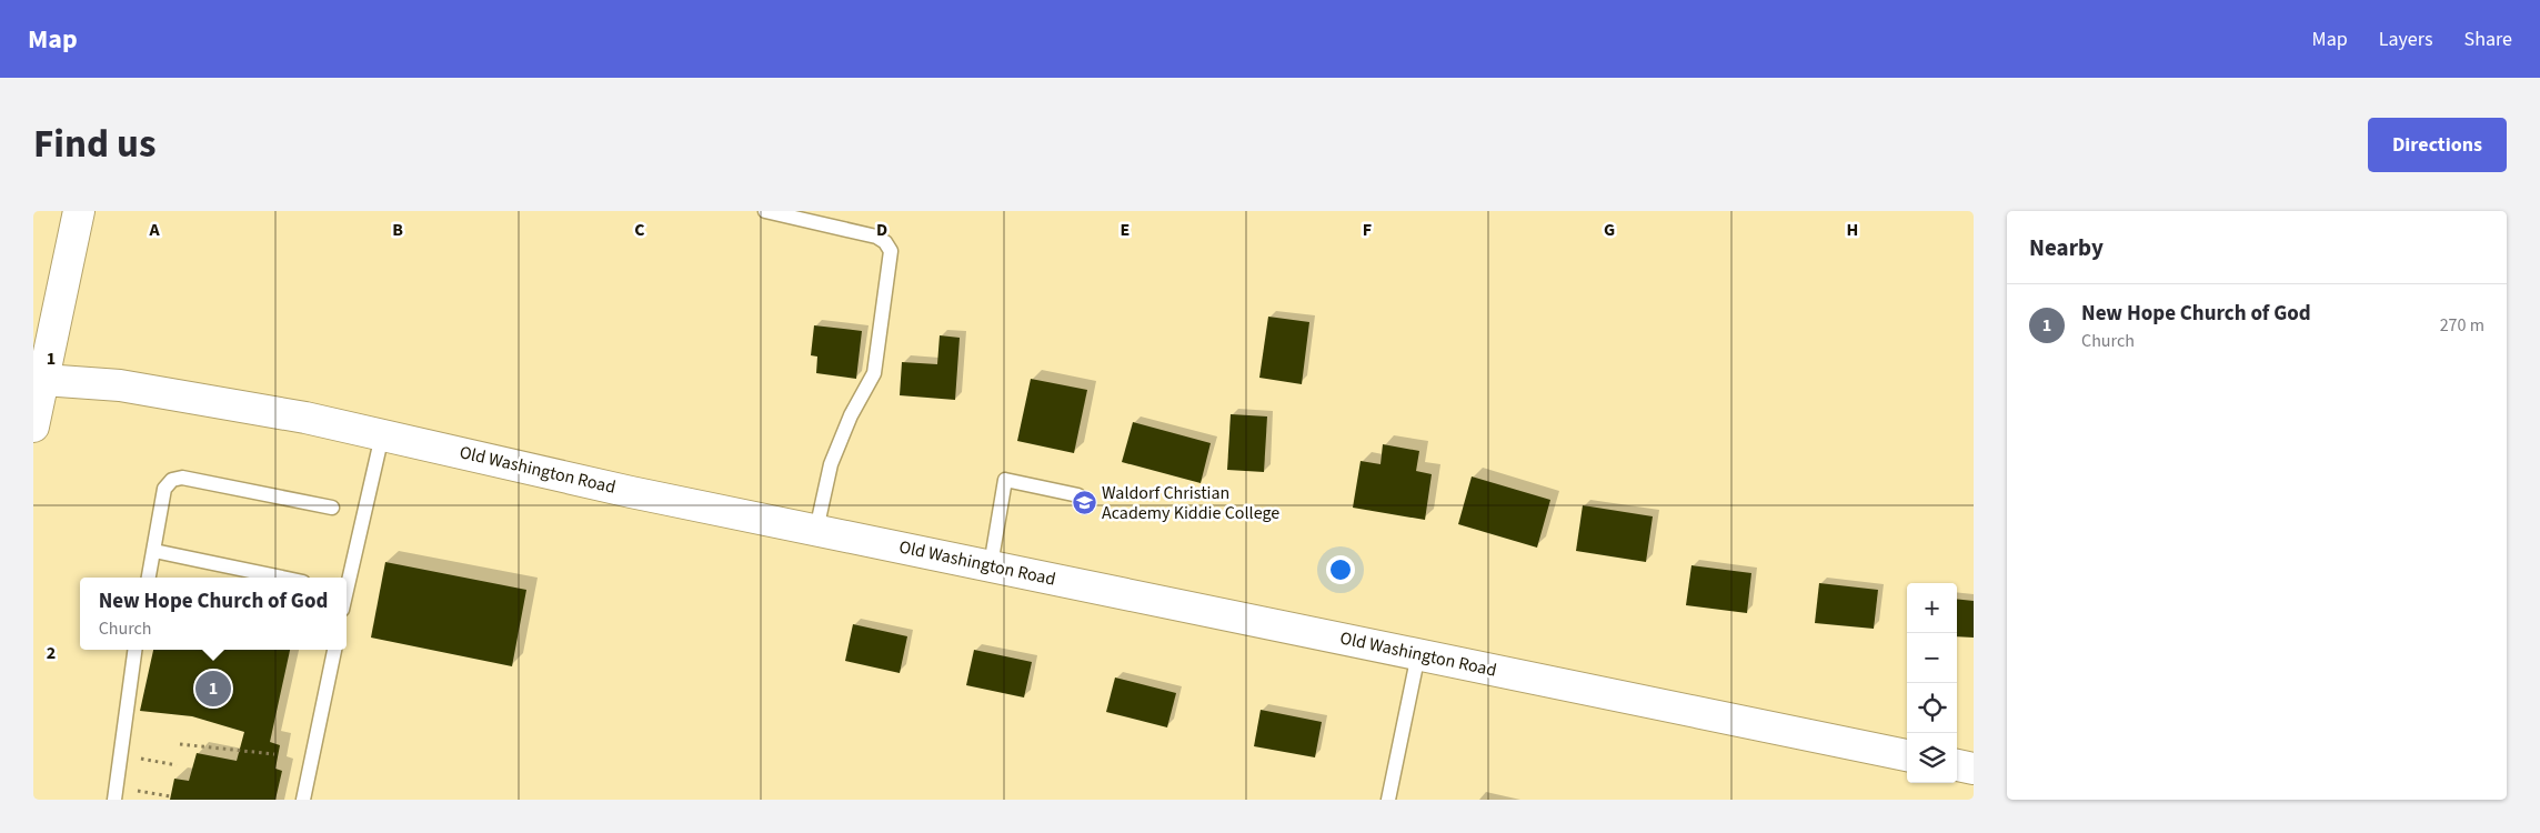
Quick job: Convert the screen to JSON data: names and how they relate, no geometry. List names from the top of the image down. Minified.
{"streets":{"main road":["Old Washington Road"]},"places":{"school or university":["Waldorf Christian Academy Kiddie College"]},"page":{"header":"Map","nav":["Map","Layers","Share"],"title":"Find us","buttons":"Directions","heading":"Nearby","list":[{"mark":"1","name":"New Hope Church of God","note":"Church","value":"270 m"}],"popup":["New Hope Church of God","Church"],"map_buttons":["+","−"],"pins":"1"},"grid":{"columns":["A","B","C","D","E","F","G","H"],"rows":["1","2"]}}
